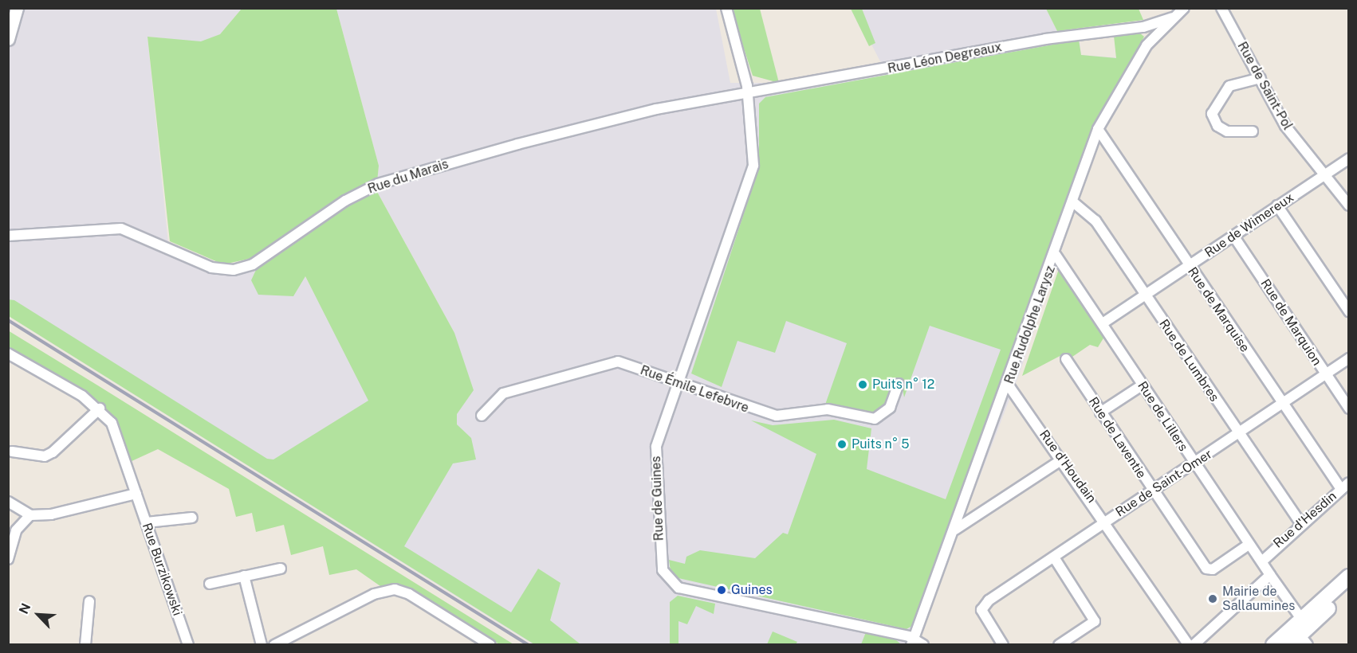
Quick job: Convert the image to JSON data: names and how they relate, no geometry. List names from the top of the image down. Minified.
{"streets":{"street":["Rue Léon Degreaux","Rue de Saint-Pol","Rue du Marais","Rue de Wimereux","Rue de Marquise","Rue de Marquion","Rue Rudolphe Larysz","Rue de Lumbres","Rue Émile Lefebvre","Rue de Lillers","Rue de Laventie","Rue d'Houdain","Rue de Saint-Omer","Rue de Guines","Rue d'Hesdin","Rue Burzikowski"]},"crossings":[["Rue Léon Degreaux","Rue du Marais"],["Rue Léon Degreaux","Rue Rudolphe Larysz"],["Rue Léon Degreaux","Rue de Guines"],["Rue de Saint-Pol","Rue de Wimereux"],["Rue du Marais","Rue de Guines"],["Rue de Wimereux","Rue de Marquise"],["Rue de Wimereux","Rue de Marquion"],["Rue de Wimereux","Rue de Lumbres"],["Rue de Wimereux","Rue de Lillers"],["Rue de Marquise","Rue Rudolphe Larysz"],["Rue de Marquise","Rue de Saint-Omer"],["Rue de Marquise","Rue d'Hesdin"],["Rue de Marquion","Rue de Saint-Omer"],["Rue Rudolphe Larysz","Rue de Lumbres"],["Rue Rudolphe Larysz","Rue de Lillers"],["Rue Rudolphe Larysz","Rue d'Houdain"],["Rue Rudolphe Larysz","Rue de Guines"],["Rue de Lumbres","Rue de Saint-Omer"],["Rue de Lumbres","Rue d'Hesdin"],["Rue Émile Lefebvre","Rue de Guines"],["Rue de Lillers","Rue de Laventie"],["Rue de Lillers","Rue de Saint-Omer"],["Rue de Lillers","Rue d'Hesdin"],["Rue de Laventie","Rue de Saint-Omer"],["Rue d'Houdain","Rue de Saint-Omer"]],"places":["Puits n° 12","Puits n° 5","Guines","Mairie de Sallaumines"],"north":"top left"}
